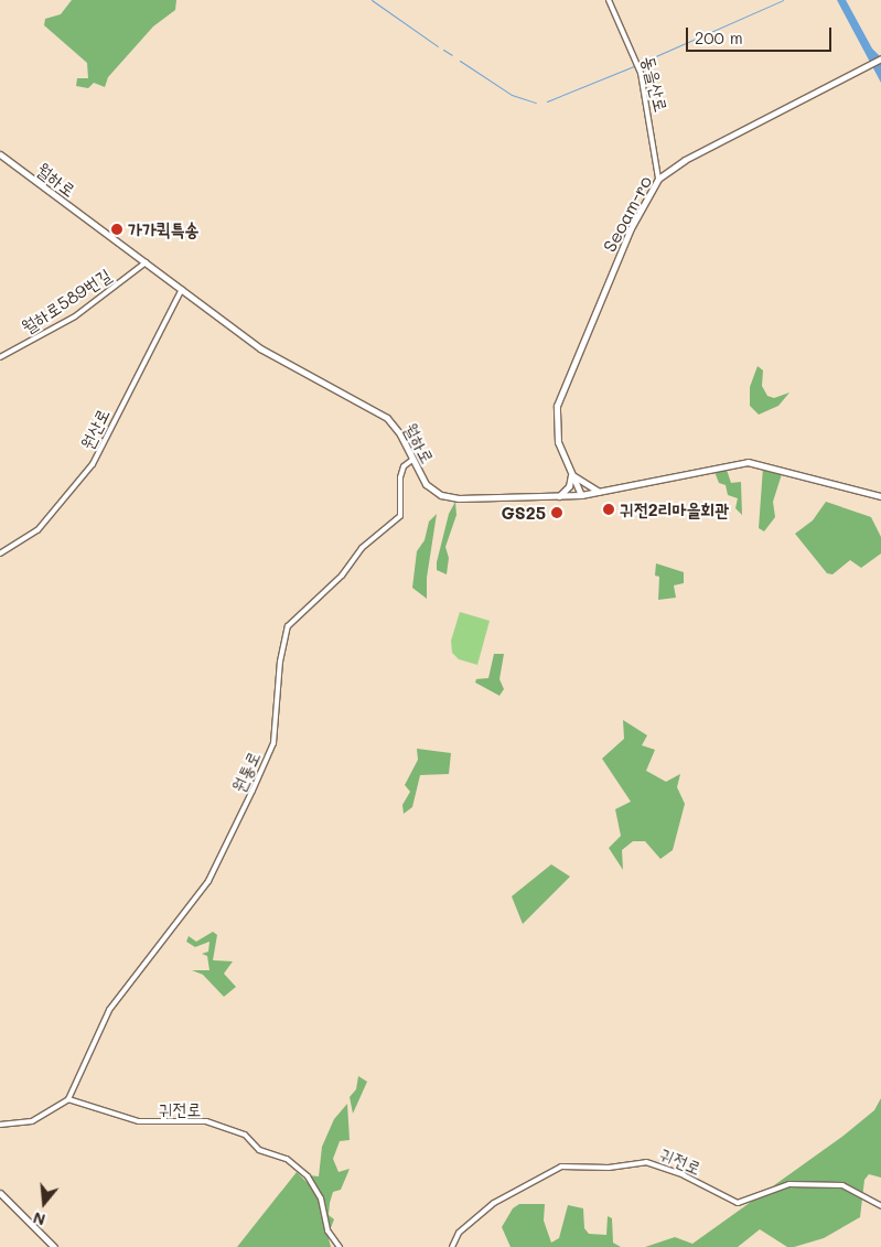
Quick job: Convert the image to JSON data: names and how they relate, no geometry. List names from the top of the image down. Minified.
{"streets":{"street":["동을산로","월하로","Seoam-ro","월하로589번길","원산로","원통로","귀전로"]},"crossings":[["동을산로","Seoam-ro"],["월하로","Seoam-ro"],["월하로","월하로589번길"],["월하로","원산로"],["월하로","원통로"],["원통로","귀전로"]],"places":["가가퀵특송","귀전2리마을회관","GS25"],"scale_bar":"200 m","north":"bottom"}
